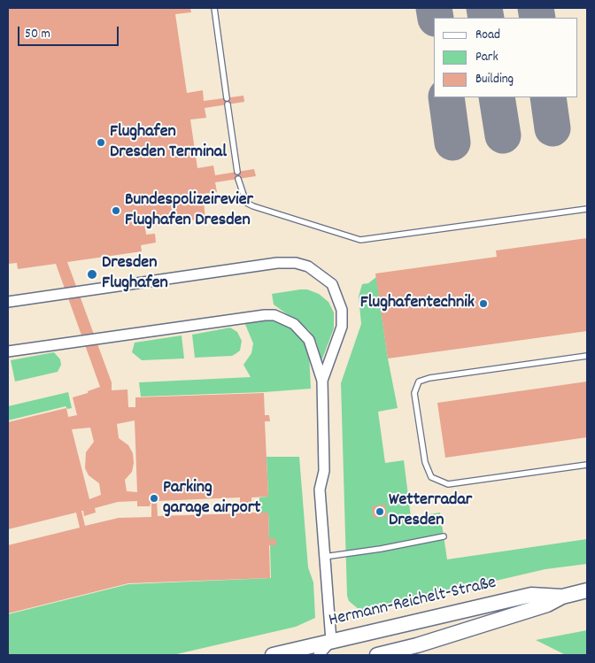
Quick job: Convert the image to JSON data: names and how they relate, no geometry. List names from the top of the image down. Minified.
{"streets":{"main road":["Hermann-Reichelt-Straße"]},"places":["Flughafen Dresden Terminal","Bundespolizeirevier Flughafen Dresden","Dresden Flughafen","Flughafentechnik","Parking garage airport","Wetterradar Dresden"],"legend":["Road","Park","Building"],"scale_bar":"50 m"}
